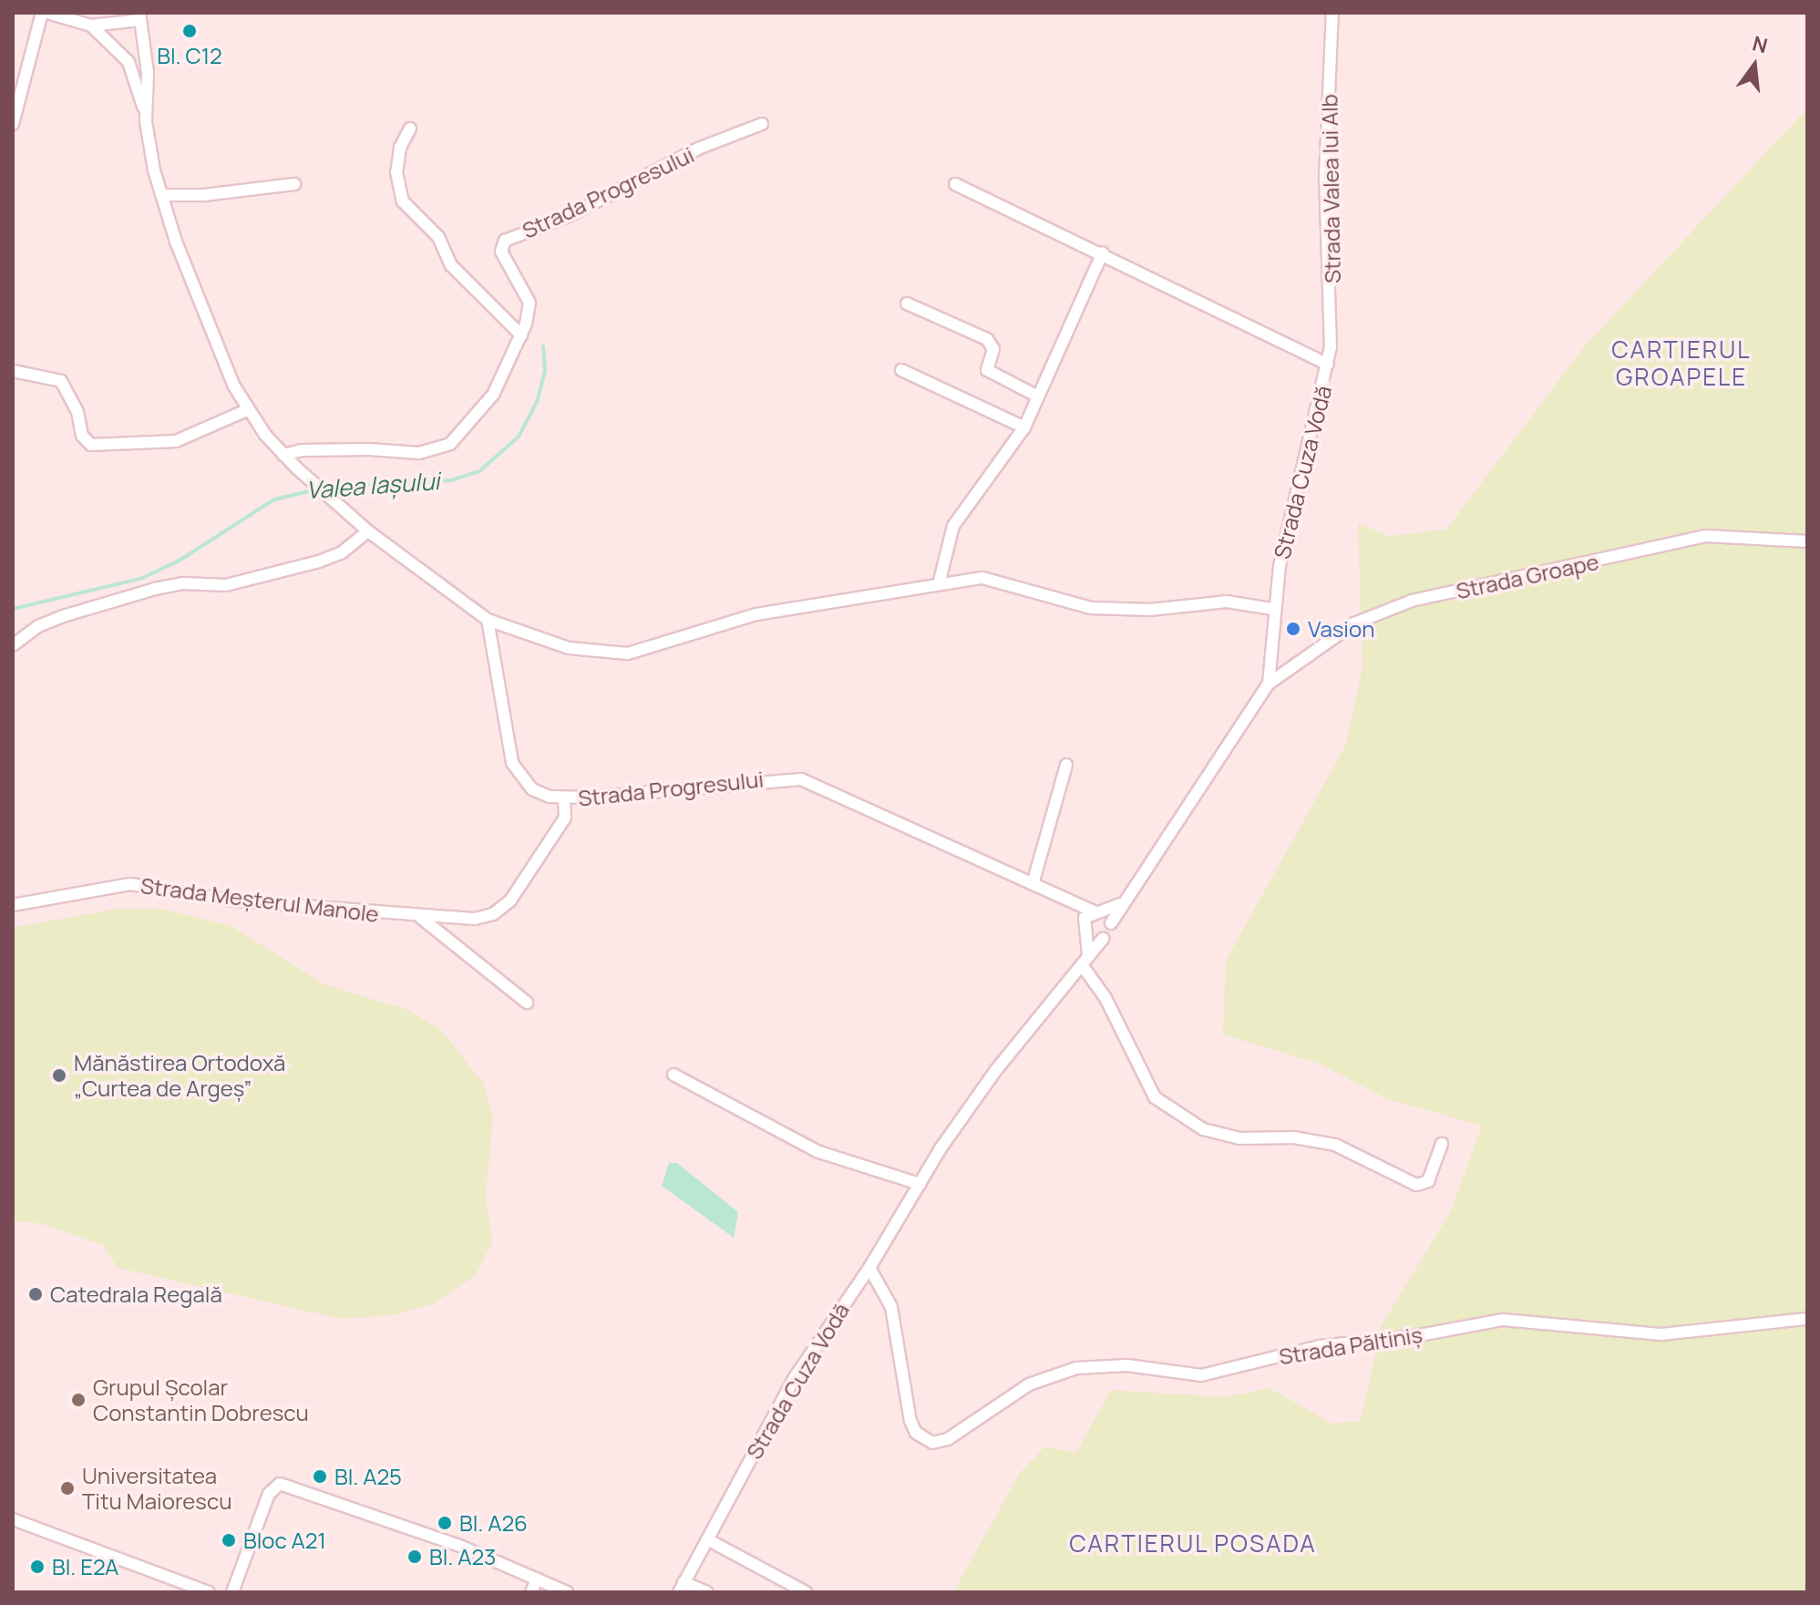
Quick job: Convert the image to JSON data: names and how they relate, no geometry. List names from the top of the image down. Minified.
{"streets":{"street":["Strada Valea lui Alb","Strada Progresului","Strada Cuza Vodă","Strada Groape","Strada Meșterul Manole","Strada Păltiniș"]},"crossings":[["Strada Valea lui Alb","Strada Cuza Vodă"],["Strada Progresului","Strada Meșterul Manole"],["Strada Cuza Vodă","Strada Groape"],["Strada Cuza Vodă","Strada Păltiniș"]],"districts":["CARTIERUL GROAPELE","CARTIERUL POSADA"],"water":["Valea Iașului"],"places":["Bl. C12","Vasion","Mănăstirea Ortodoxă „Curtea de Argeș”","Catedrala Regală","Grupul Școlar Constantin Dobrescu","Bl. A25","Universitatea Titu Maiorescu","Bl. A26","Bloc A21","Bl. A23","Bl. E2A"],"north":"top"}
